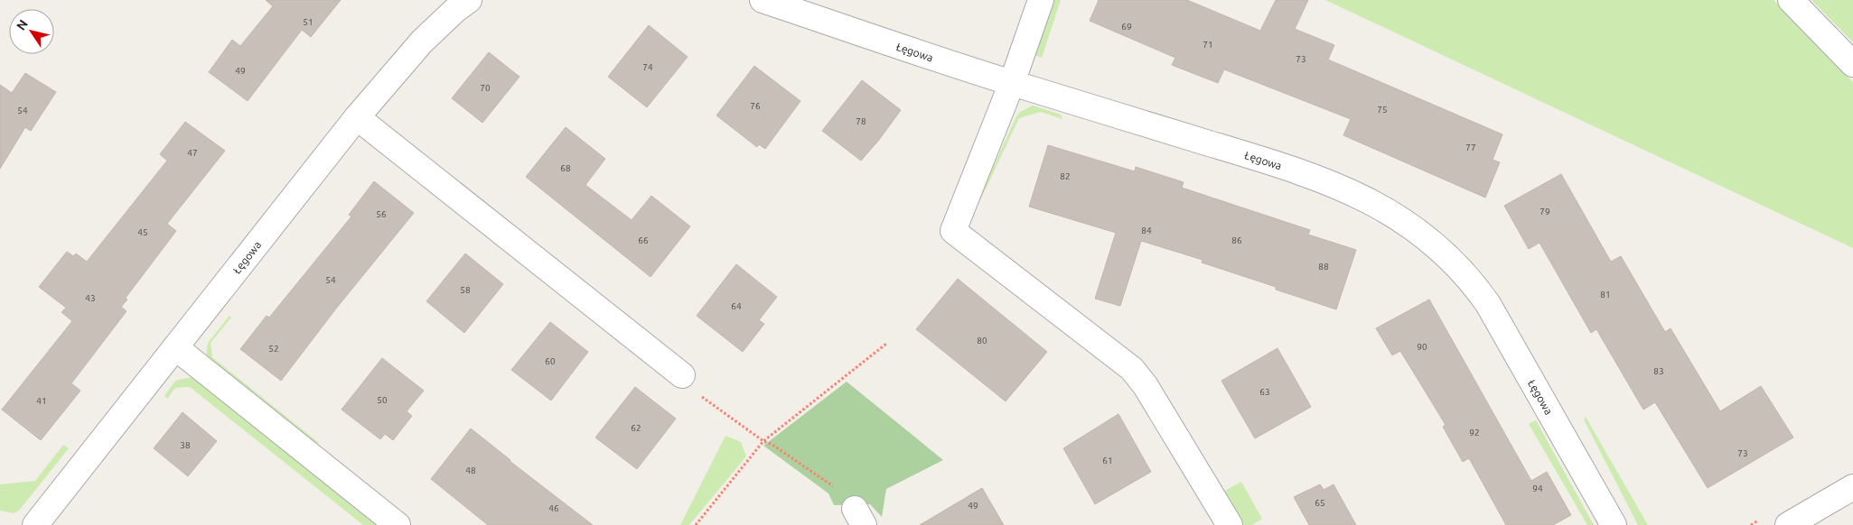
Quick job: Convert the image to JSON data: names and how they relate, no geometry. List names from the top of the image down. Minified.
{"streets":{"street":["Łęgowa"]},"house_numbers":["51","69","71","73","74","49","70","76","75","54","78","77","47","68","82","79","56","84","45","66","86","88","54","58","81","43","64","80","90","52","60","83","63","50","41","62","92","38","73","61","48","94","65","49","46"],"north":"top left"}
